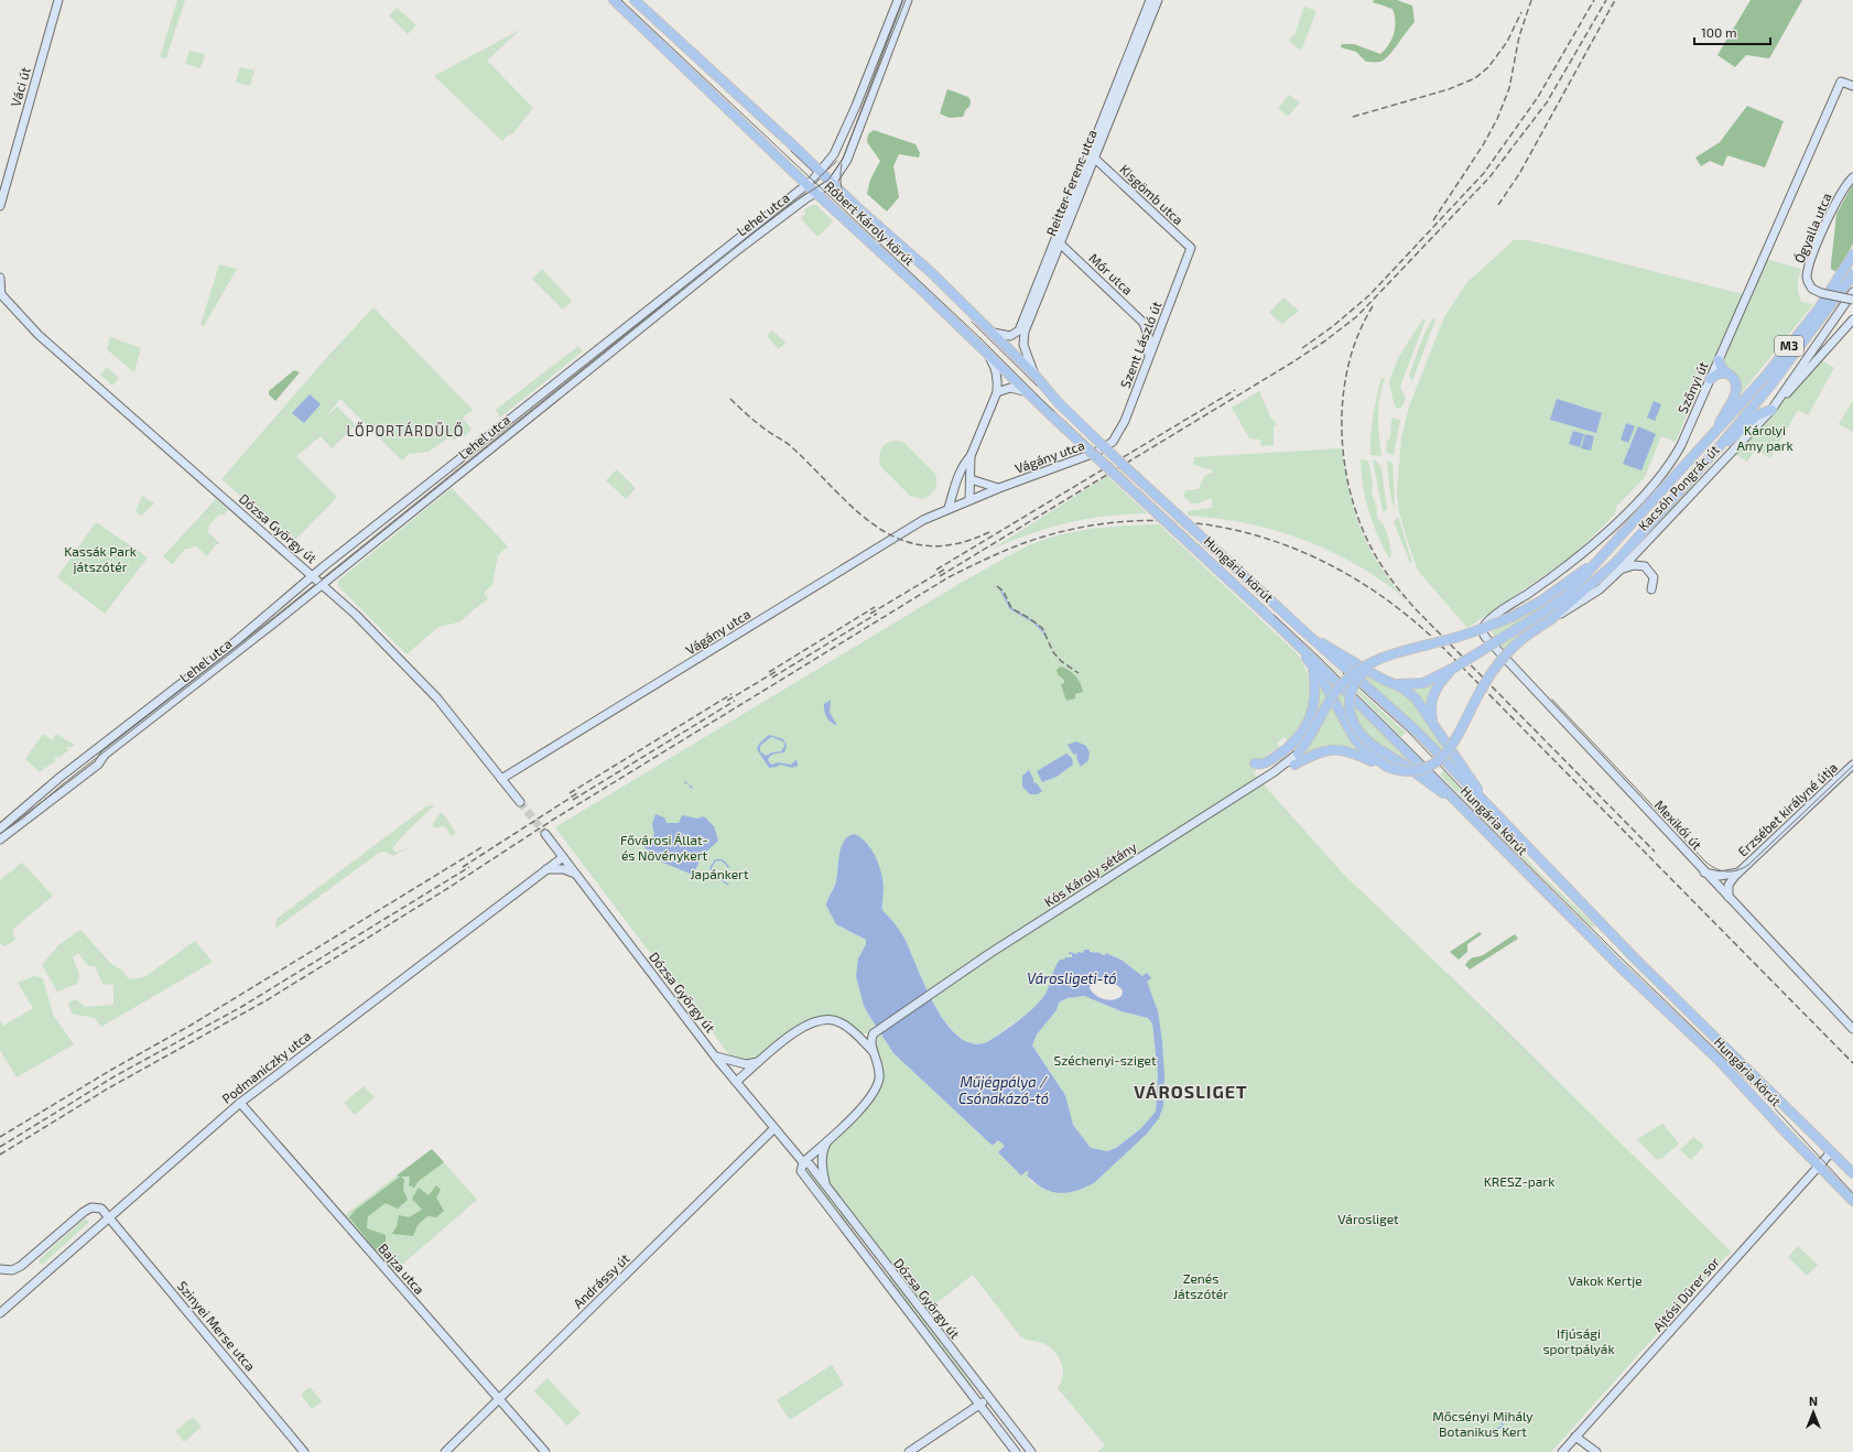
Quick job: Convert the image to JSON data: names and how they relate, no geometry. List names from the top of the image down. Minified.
{"streets":{"main road":["Róbert Károly körút","M3","Kacsóh Pongrác út","Hungária körút"],"street":["Váci út","Reitter Ferenc utca","Kisgömb utca","Lehel utca","Ógyalla utca","Mór utca","Szent László út","Szőnyi út","Vágány utca","Dózsa György út","Erzsébet királyné útja","Mexikói út","Kós Károly sétány","Podmaniczky utca","Bajza utca","Andrássy út","Ajtósi Dürer sor","Szinyei Merse utca"]},"crossings":[["Reitter Ferenc utca","Kisgömb utca"],["Reitter Ferenc utca","Róbert Károly körút"],["Reitter Ferenc utca","Mór utca"],["Kisgömb utca","Szent László út"],["Lehel utca","Róbert Károly körút"],["Lehel utca","Dózsa György út"],["Róbert Károly körút","Hungária körút"],["Szent László út","Vágány utca"],["Szőnyi út","Mexikói út"],["Vágány utca","Dózsa György út"],["Dózsa György út","Podmaniczky utca"],["Dózsa György út","Andrássy út"],["Hungária körút","Ajtósi Dürer sor"],["Erzsébet királyné útja","Mexikói út"],["Podmaniczky utca","Bajza utca"],["Podmaniczky utca","Szinyei Merse utca"],["Bajza utca","Andrássy út"]],"districts":["LŐPORTÁRDŰLŐ","VÁROSLIGET"],"water":["Városligeti-tó","Műjégpálya / Csónakázó-tó"],"parks":["Károlyi Amy park","Kassák Park játszótér","Fővárosi Állat- és Növénykert","Japánkert","Széchenyi-sziget","KRESZ-park","Városliget","Zenés Játszótér","Vakok Kertje","Ifjúsági sportpályák","Mőcsényi Mihály Botanikus Kert"],"scale_bar":"100 m","north":"top"}
